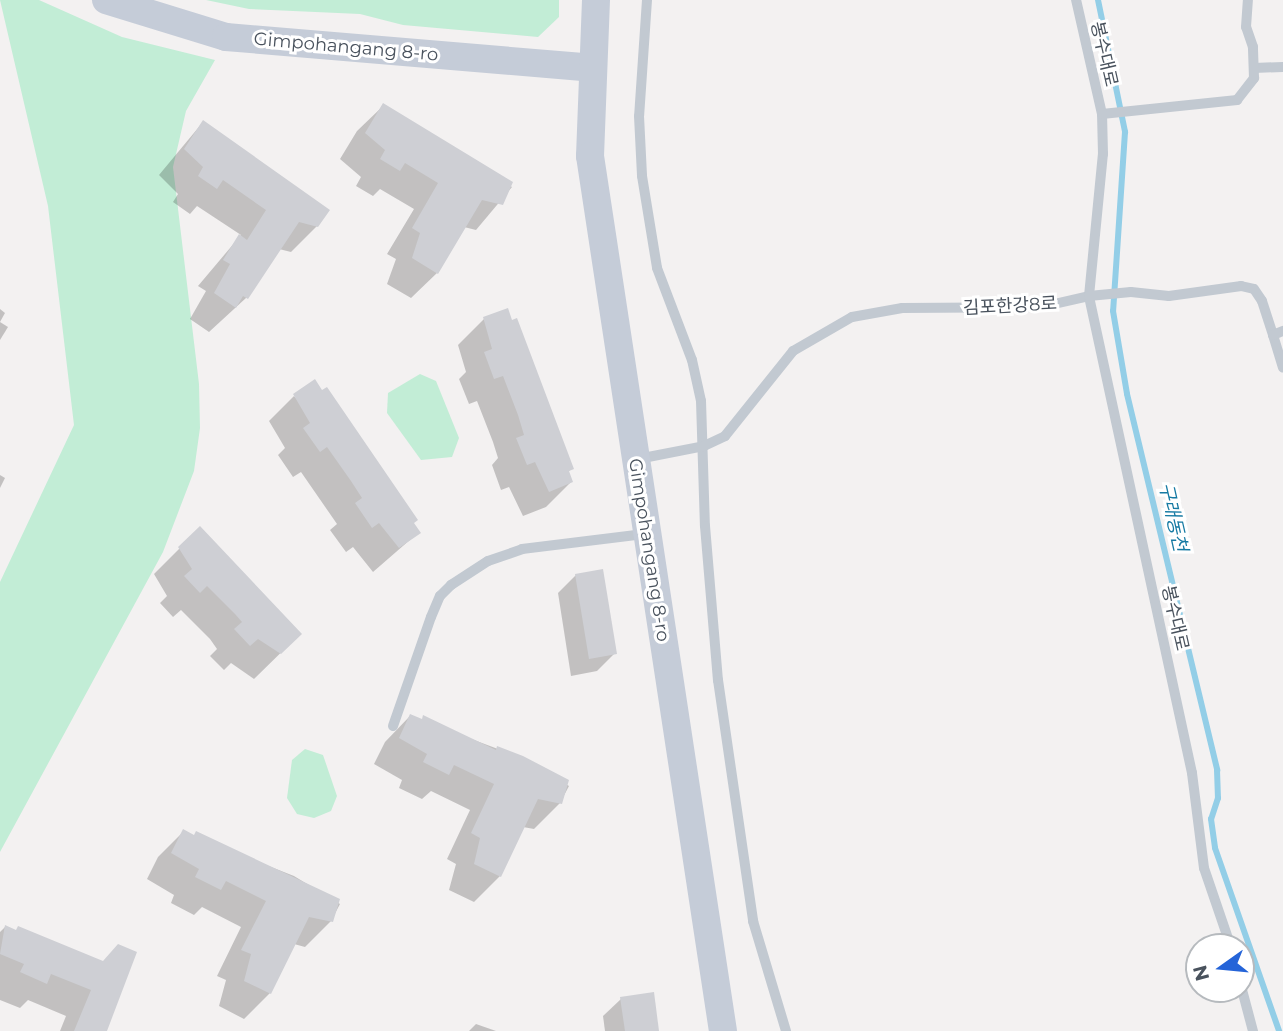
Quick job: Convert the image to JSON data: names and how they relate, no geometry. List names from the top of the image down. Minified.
{"streets":{"street":["Gimpohangang 8-ro"],"lane":["봉수대로","김포한강8로"]},"crossings":[["봉수대로","김포한강8로"]],"water":["구래동천"],"north":"left"}
